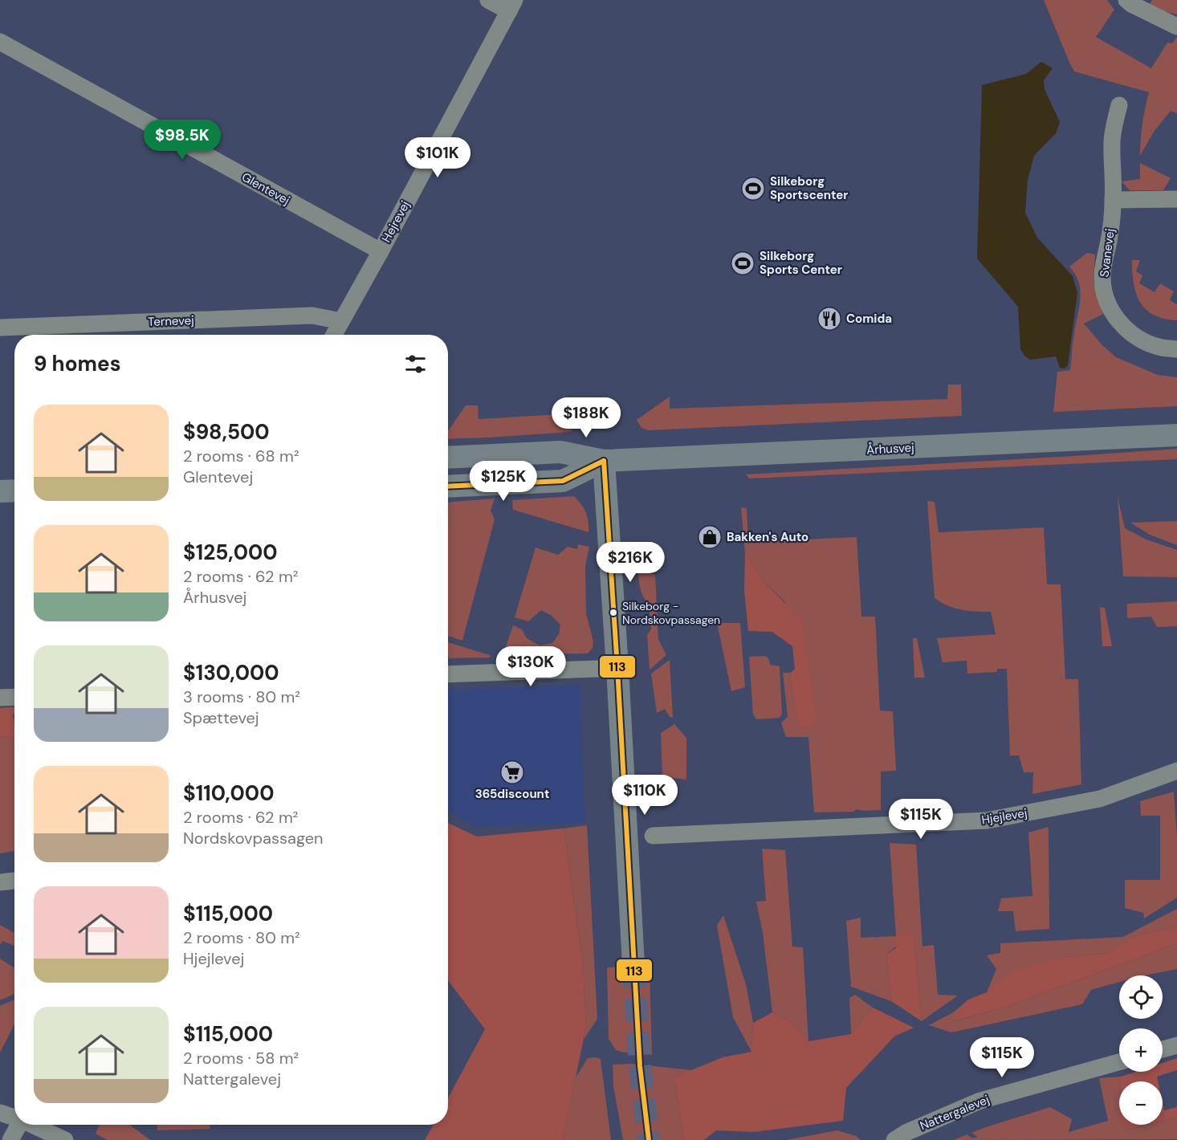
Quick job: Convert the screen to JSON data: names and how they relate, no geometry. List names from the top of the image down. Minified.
{"streets":{"street":["Glentevej","Hejrevej","Svanevej","Ternevej","Århusvej","Hjejlevej","Nattergalevej"]},"crossings":[["Glentevej","Hejrevej"],["Hejrevej","Ternevej"]],"places":{"sports":["Silkeborg Sportscenter","Silkeborg Sports Center"],"restaurant":["Comida"],"shop":["Bakken's Auto"],"other":["Silkeborg - Nordskovpassagen"],"supermarket":["365discount"]},"lines":["transit line 113"],"page":{"price":["$98.5K","$101K","$188K","$125K","$216K","$130K","$110K","$115K","$115K"],"heading":"9 homes","list":[{"name":"$98,500","note":"2 rooms · 68 m² · Glentevej"},{"name":"$125,000","note":"2 rooms · 62 m² · Århusvej"},{"name":"$130,000","note":"3 rooms · 80 m² · Spættevej"},{"name":"$110,000","note":"2 rooms · 62 m² · Nordskovpassagen"},{"name":"$115,000","note":"2 rooms · 80 m² · Hjejlevej"},{"name":"$115,000","note":"2 rooms · 58 m² · Nattergalevej"}],"map_buttons":["+","−"]}}
